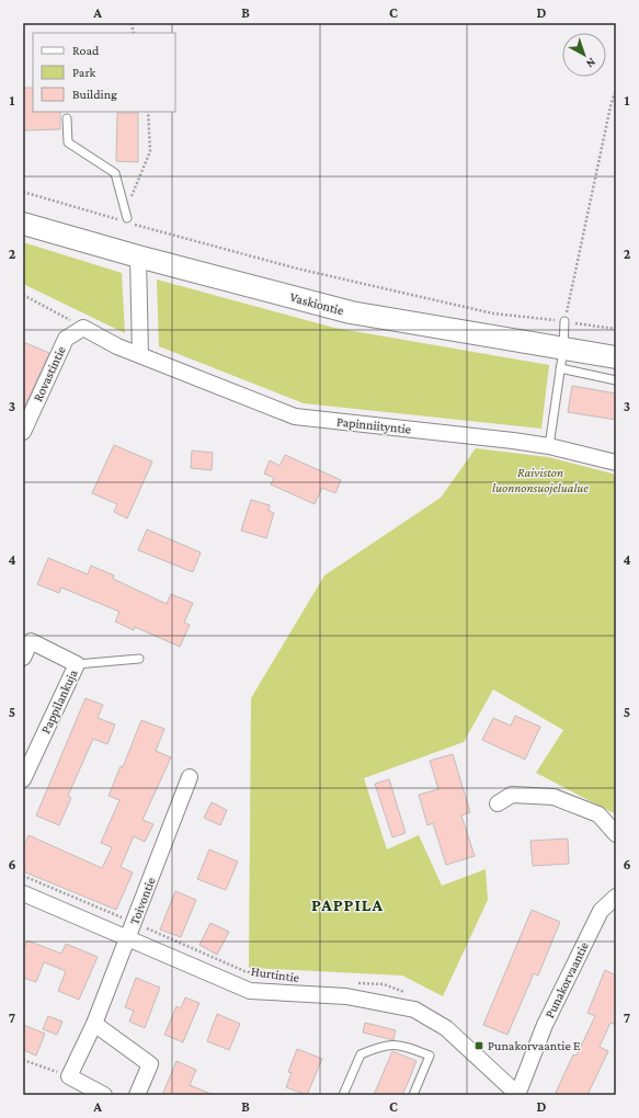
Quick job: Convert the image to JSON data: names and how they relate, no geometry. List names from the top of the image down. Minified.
{"streets":{"main road":["Vaskiontie"],"street":["Rovastintie","Papinniityntie","Pappilankuja","Toivontie","Hurtintie","Punakorvaantie"]},"crossings":[["Toivontie","Hurtintie"],["Hurtintie","Punakorvaantie"]],"districts":["PAPPILA"],"parks":["Raiviston luonnonsuojelualue"],"places":{"transit":["Punakorvaantie E"]},"legend":["Road","Park","Building"],"north":"bottom right","grid":{"columns":["A","B","C","D"],"rows":["1","2","3","4","5","6","7"]}}
